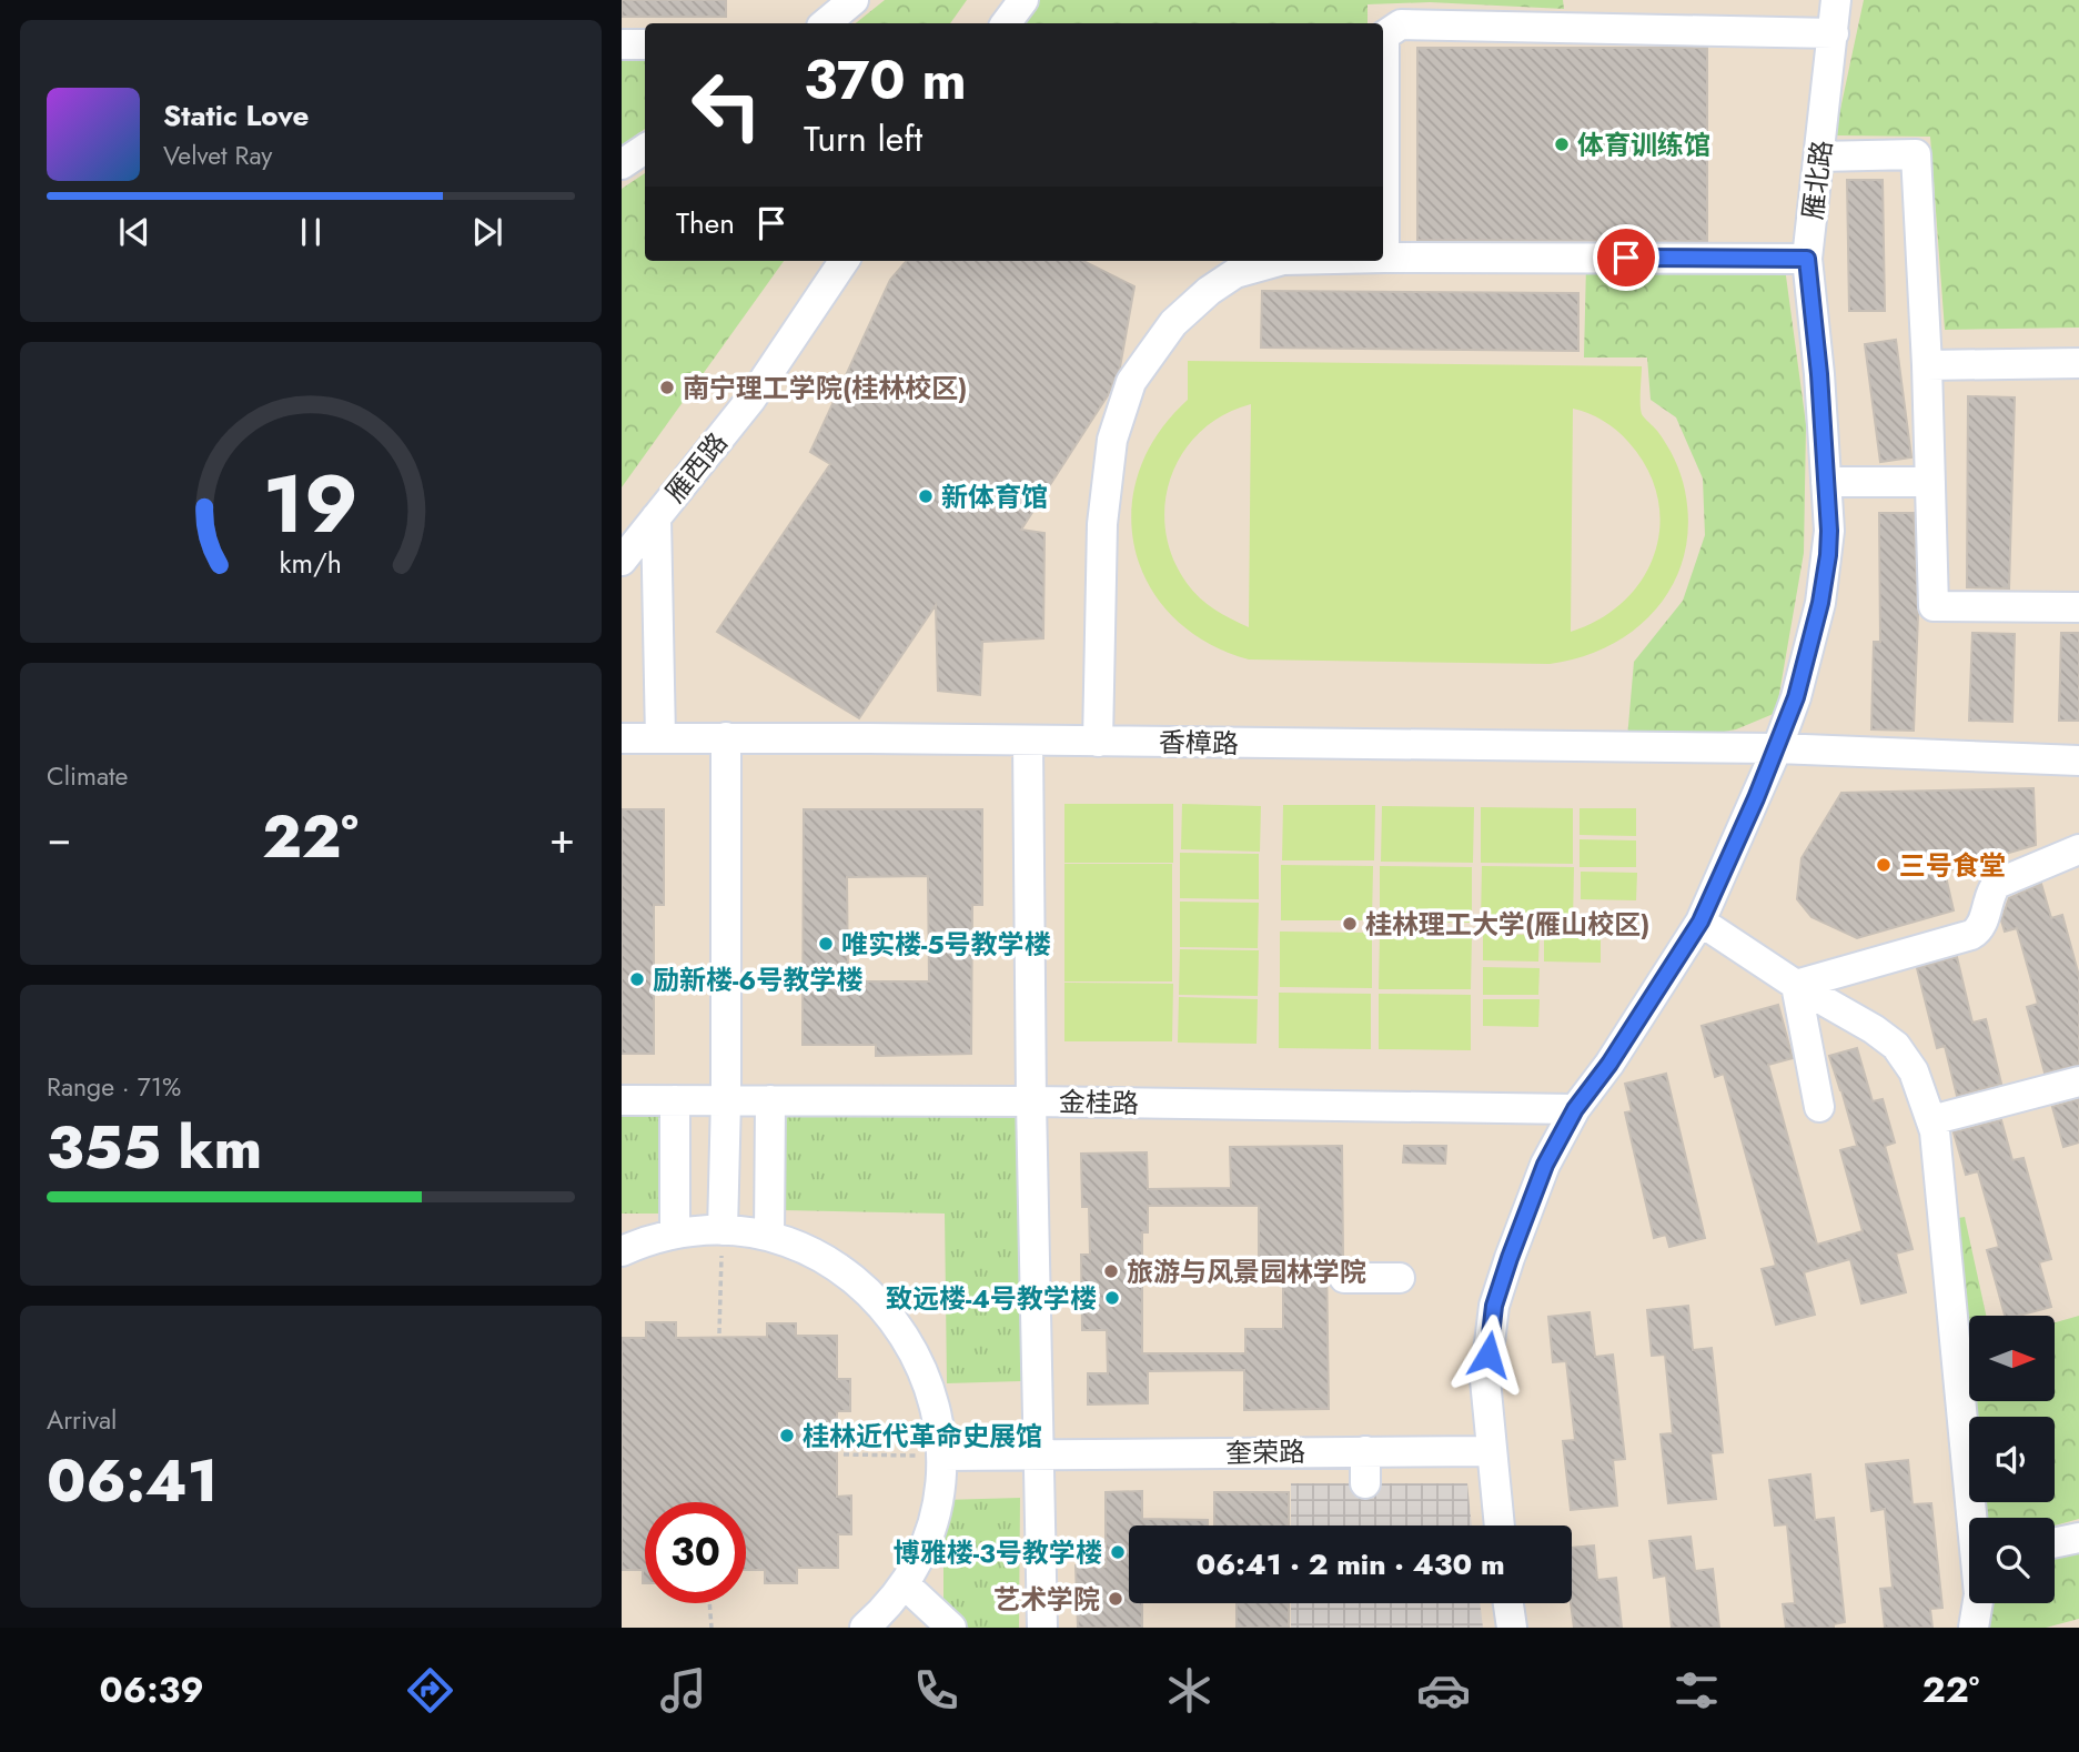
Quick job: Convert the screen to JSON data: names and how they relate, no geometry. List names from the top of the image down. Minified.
{"streets":{"street":["雁北路","雁西路","香樟路","金桂路","奎荣路"]},"crossings":[["雁北路","香樟路"],["雁北路","金桂路"],["雁北路","奎荣路"]],"places":["体育训练馆","南宁理工学院(桂林校区)","新体育馆","三号食堂","桂林理工大学(雁山校区)","唯实楼-5号教学楼","励新楼-6号教学楼","旅游与风景园林学院","致远楼-4号教学楼","桂林近代革命史展馆","博雅楼-3号教学楼","艺术学院"],"north":"right","page":{"turn":["370 m","Turn left"],"song":["Static Love","Velvet Ray"],"then":"Then","tile":["Climate",["Range · 71%","355 km"],["Arrival","06:41"]],"heat":["−","22°","+"],"limit":"30","trip":"06:41 · 2 min · 430 m","tabs":["06:39","22°"],"gauge":["19","km/h"]}}
